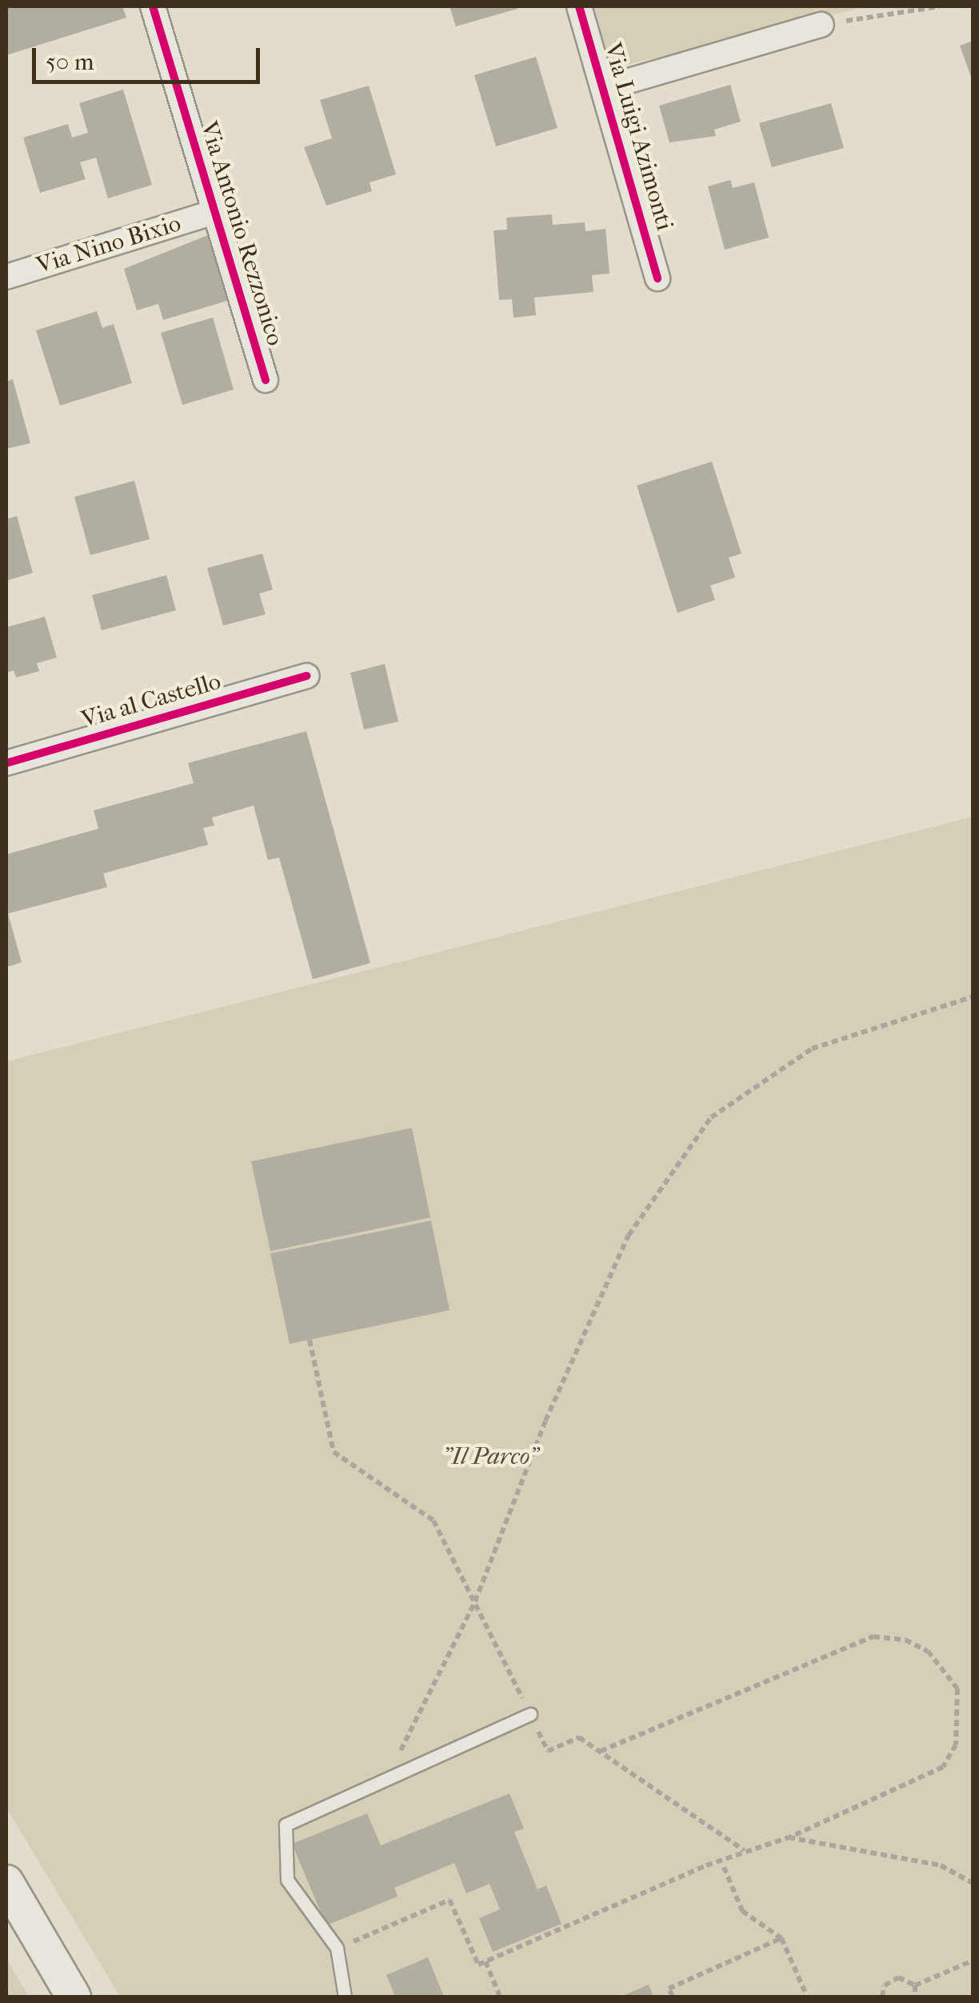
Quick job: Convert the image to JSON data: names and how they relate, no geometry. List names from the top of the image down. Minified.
{"streets":{"street":["Via Luigi Azimonti","Via Antonio Rezzonico","Via Nino Bixio","Via al Castello"]},"crossings":[["Via Antonio Rezzonico","Via Nino Bixio"]],"parks":["\"Il Parco\""],"scale_bar":"50 m"}
